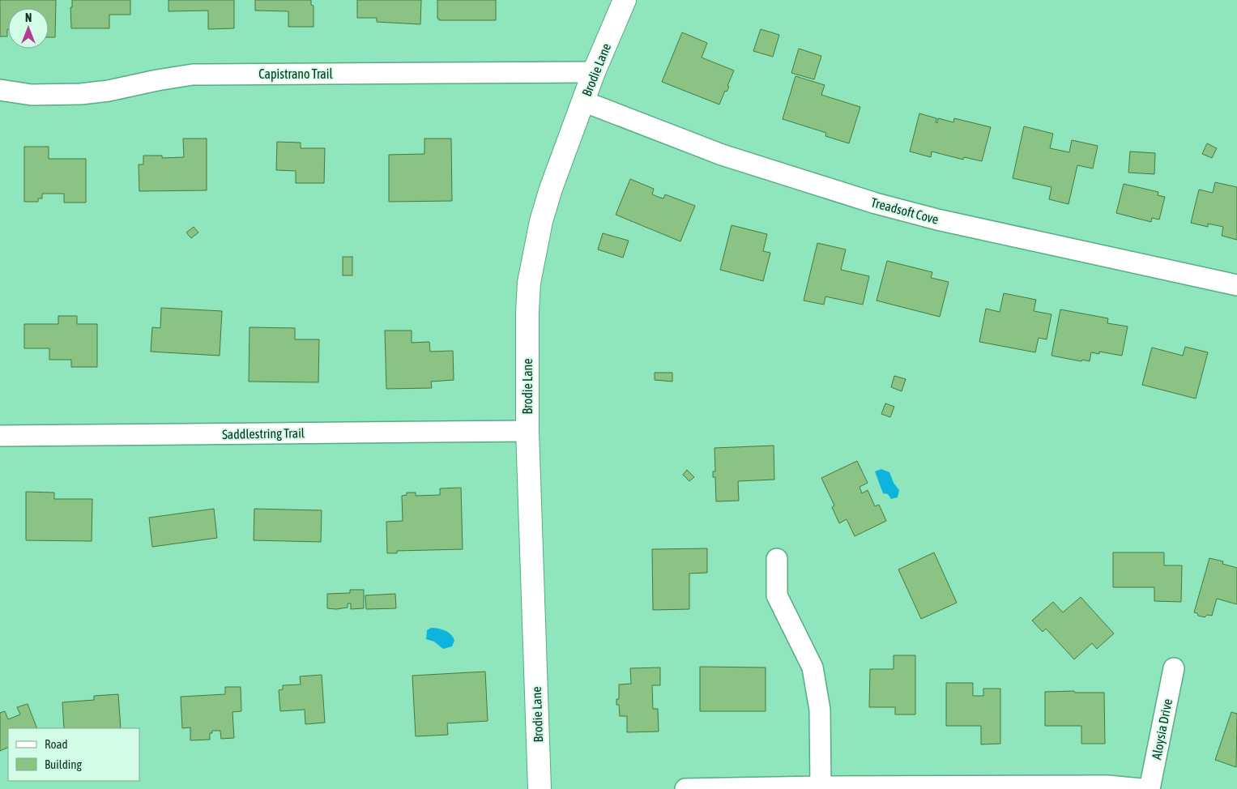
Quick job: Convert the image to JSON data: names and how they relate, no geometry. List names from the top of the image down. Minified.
{"streets":{"main road":["Brodie Lane"],"street":["Capistrano Trail","Treadsoft Cove","Saddlestring Trail","Aloysia Drive"]},"crossings":[["Brodie Lane","Capistrano Trail"],["Brodie Lane","Treadsoft Cove"],["Brodie Lane","Saddlestring Trail"]],"legend":["Road","Building"],"north":"top"}
